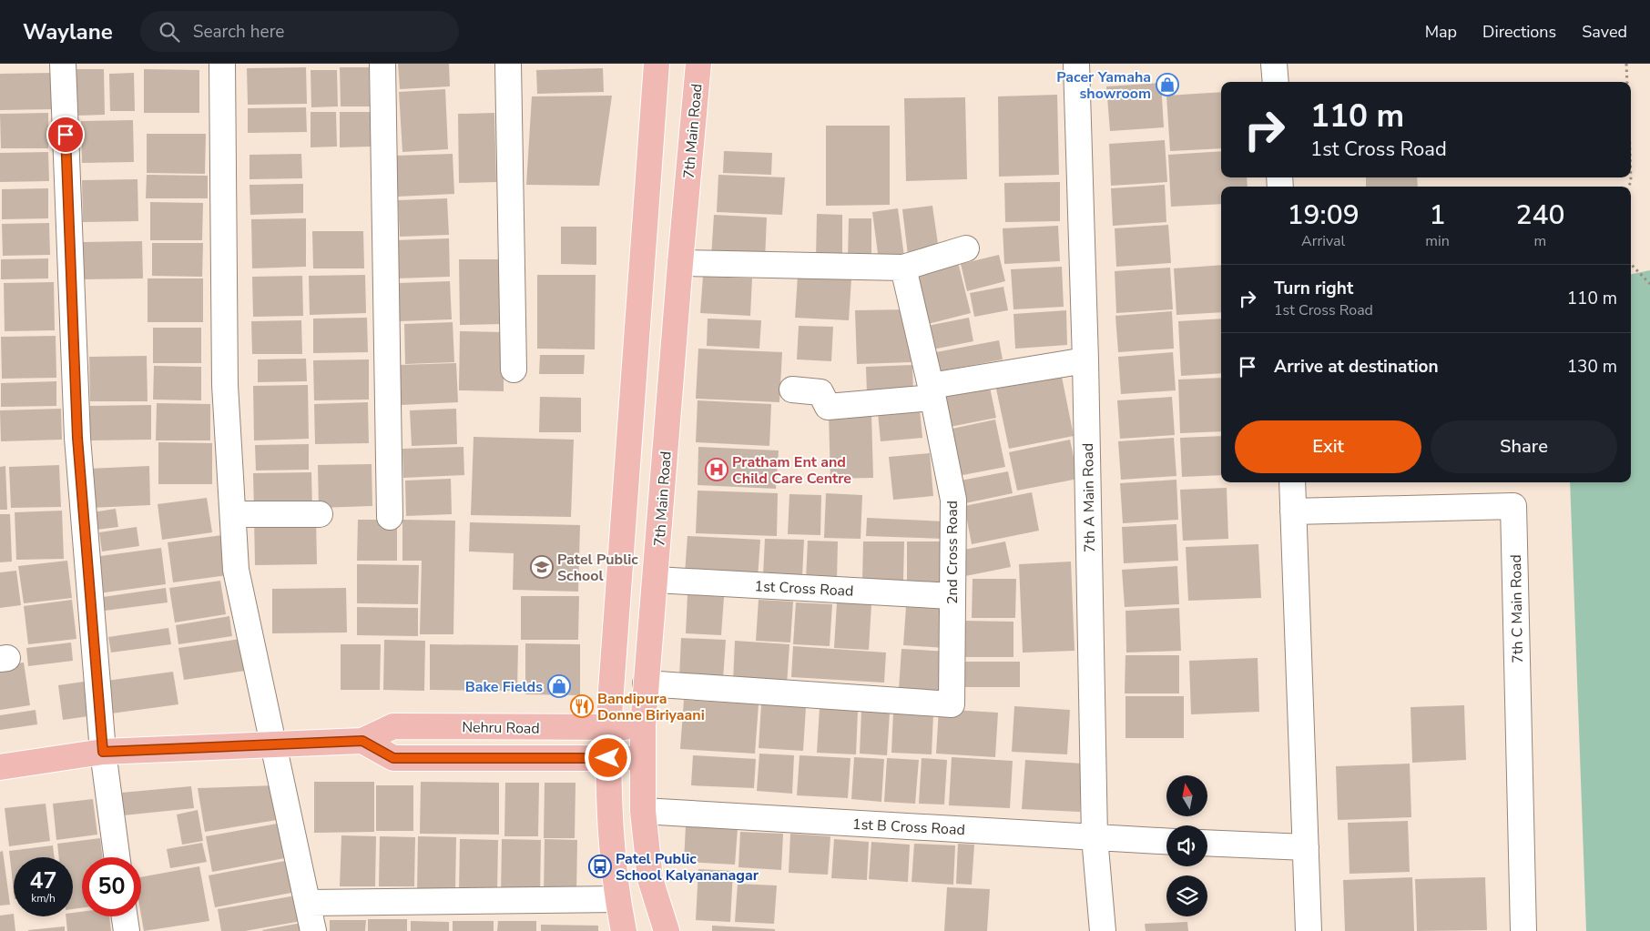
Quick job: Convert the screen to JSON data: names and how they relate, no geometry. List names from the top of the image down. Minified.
{"streets":{"main road":["7th Main Road","Nehru Road"],"street":["7th A Main Road","2nd Cross Road","1st Cross Road","7th C Main Road","1st B Cross Road"]},"crossings":[["7th Main Road","2nd Cross Road"],["7th Main Road","1st Cross Road"],["7th Main Road","Nehru Road"],["7th Main Road","1st B Cross Road"],["7th A Main Road","1st B Cross Road"],["2nd Cross Road","1st Cross Road"]],"places":{"shop":["Pacer Yamaha showroom","Bake Fields"],"hospital":["Pratham Ent and Child Care Centre"],"school or university":["Patel Public School"],"restaurant":["Bandipura Donne Biriyaani"],"bus stop":["Patel Public School Kalyananagar"]},"north":"top","page":{"header":"Waylane","search":"Search here","nav":["Map","Directions","Saved"],"turn":["110 m","1st Cross Road"],"eta":["19:09","Arrival","1","min","240","m"],"list":[{"name":"Turn right","note":"1st Cross Road","value":"110 m"},{"name":"Arrive at destination","value":"130 m"}],"buttons":["Exit","Share"],"speed":"47 km/h","limit":"50"}}
